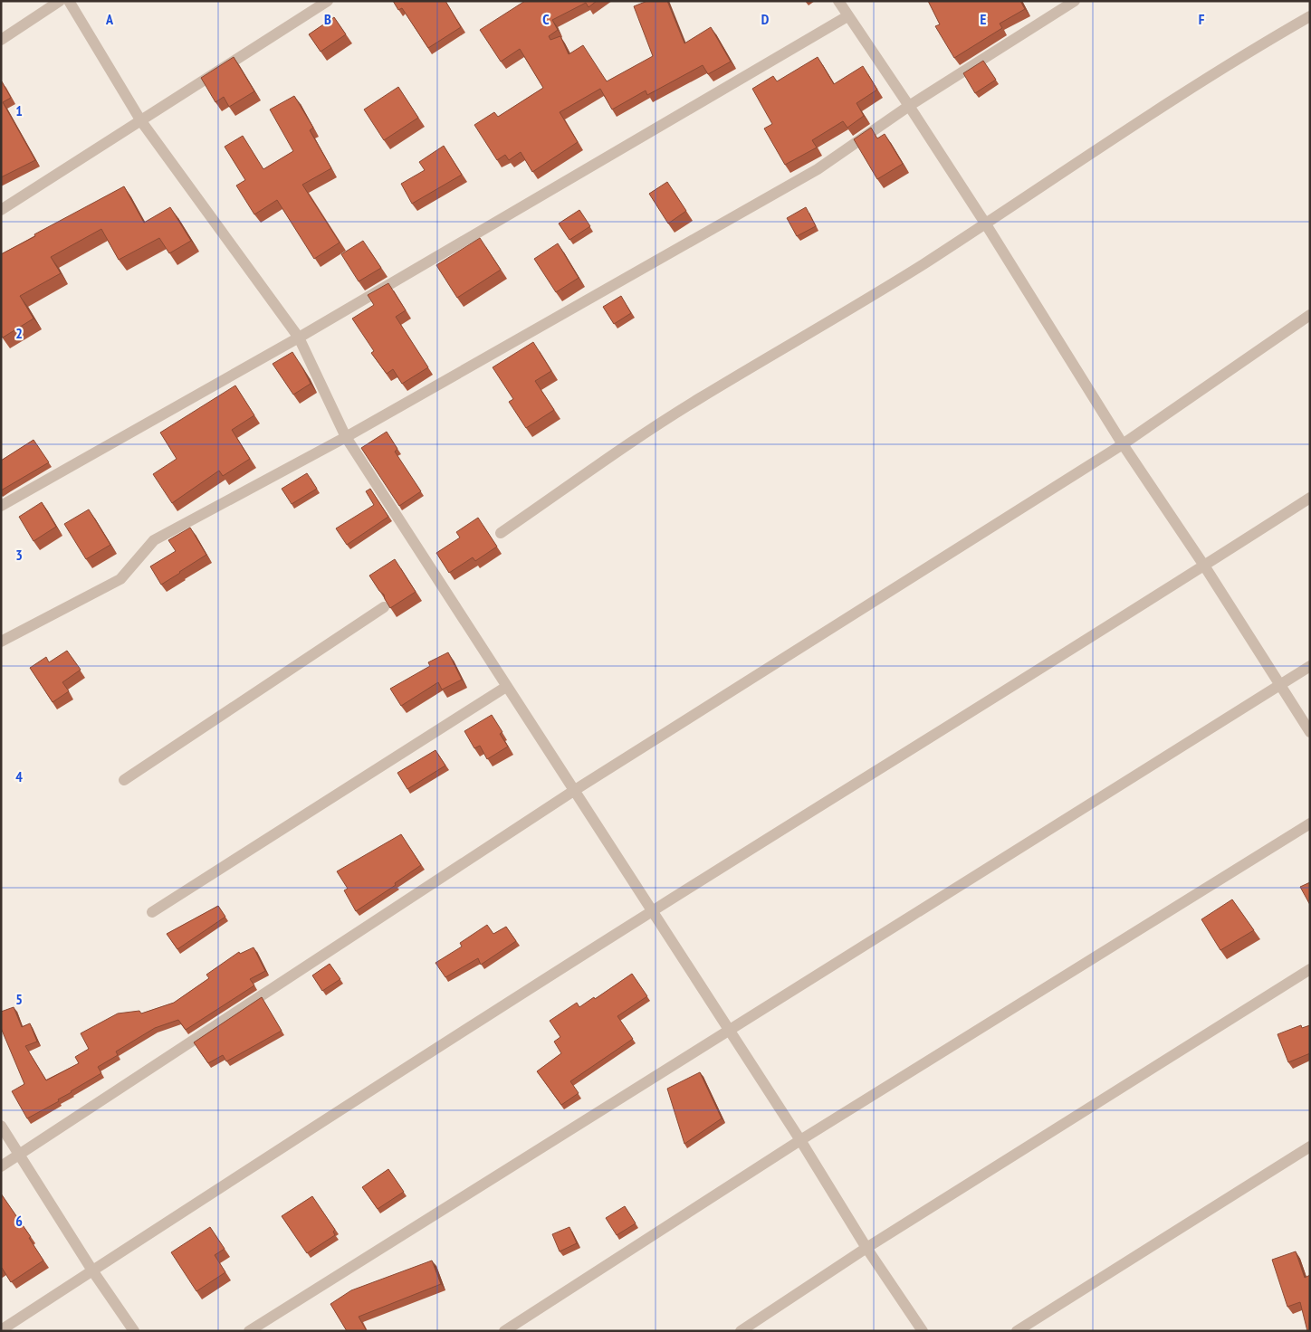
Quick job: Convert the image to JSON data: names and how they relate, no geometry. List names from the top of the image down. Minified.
{"grid":{"columns":["A","B","C","D","E","F"],"rows":["1","2","3","4","5","6"]}}
